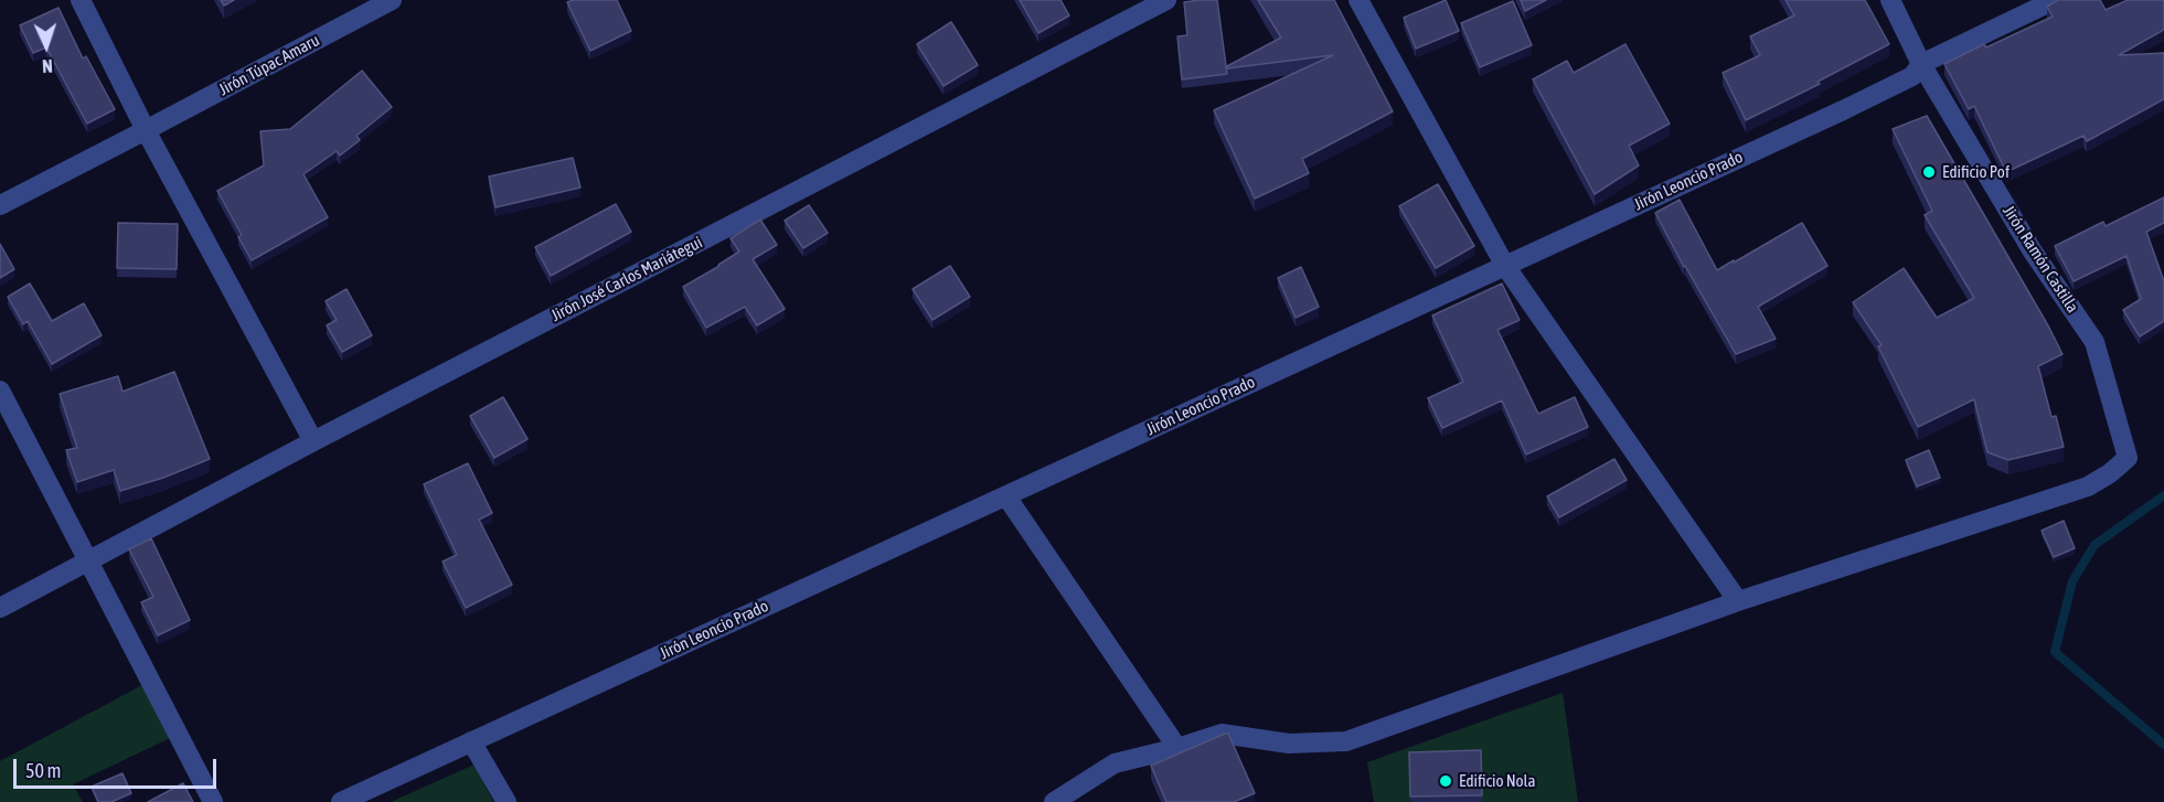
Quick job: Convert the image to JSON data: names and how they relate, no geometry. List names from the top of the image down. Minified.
{"streets":{"street":["Jirón Túpac Amaru","Jirón Leoncio Prado","Jirón José Carlos Mariátegui"]},"places":["Edificio Pof","Edificio Nola"],"scale_bar":"50 m","north":"bottom"}
